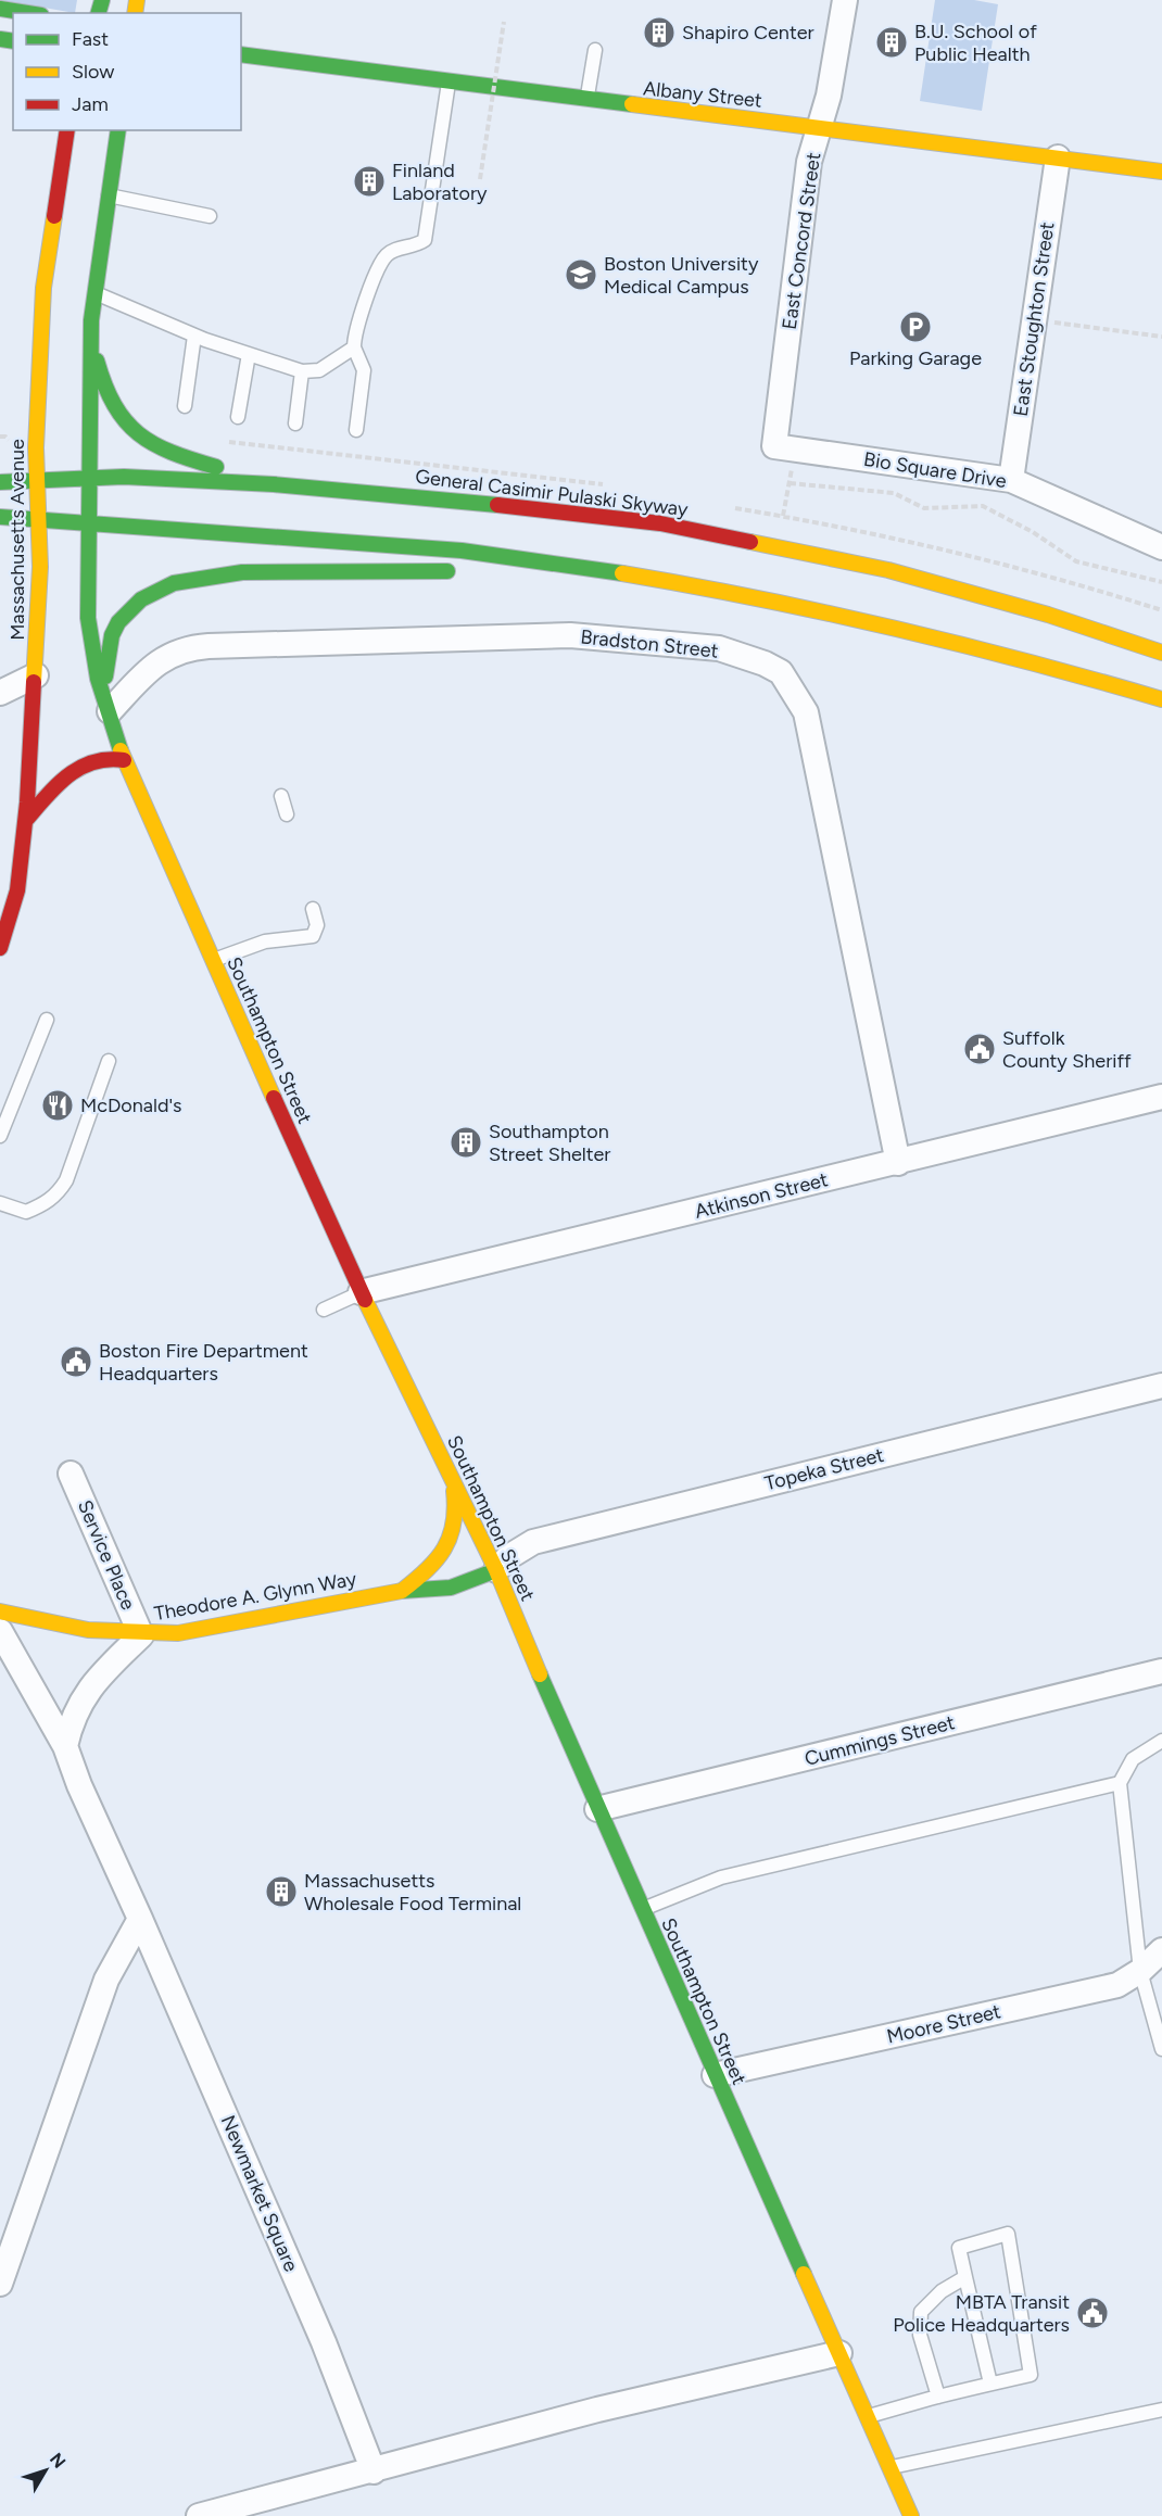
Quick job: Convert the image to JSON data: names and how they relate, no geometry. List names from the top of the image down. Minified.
{"streets":{"main road":["Albany Street","General Casimir Pulaski Skyway","Massachusetts Avenue","Southampton Street","Theodore A. Glynn Way"],"street":["East Concord Street","East Stoughton Street","Bio Square Drive","Bradston Street","Atkinson Street","Topeka Street","Service Place","Cummings Street","Moore Street","Newmarket Square"]},"crossings":[["Albany Street","East Concord Street"],["Albany Street","East Stoughton Street"],["East Concord Street","Bio Square Drive"],["East Stoughton Street","Bio Square Drive"],["General Casimir Pulaski Skyway","Massachusetts Avenue"],["Bradston Street","Southampton Street"],["Bradston Street","Atkinson Street"],["Southampton Street","Atkinson Street"],["Southampton Street","Topeka Street"],["Southampton Street","Theodore A. Glynn Way"],["Southampton Street","Cummings Street"],["Southampton Street","Moore Street"],["Topeka Street","Theodore A. Glynn Way"],["Service Place","Theodore A. Glynn Way"]],"places":{"building":["Shapiro Center","B.U. School of Public Health","Finland Laboratory","Southampton Street Shelter","Massachusetts Wholesale Food Terminal"],"school or university":["Boston University Medical Campus"],"parking":["Parking Garage"],"public building":["Suffolk County Sheriff","Boston Fire Department Headquarters","MBTA Transit Police Headquarters"],"restaurant":["McDonald's"]},"legend":["Fast","Slow","Jam"],"north":"top right"}
